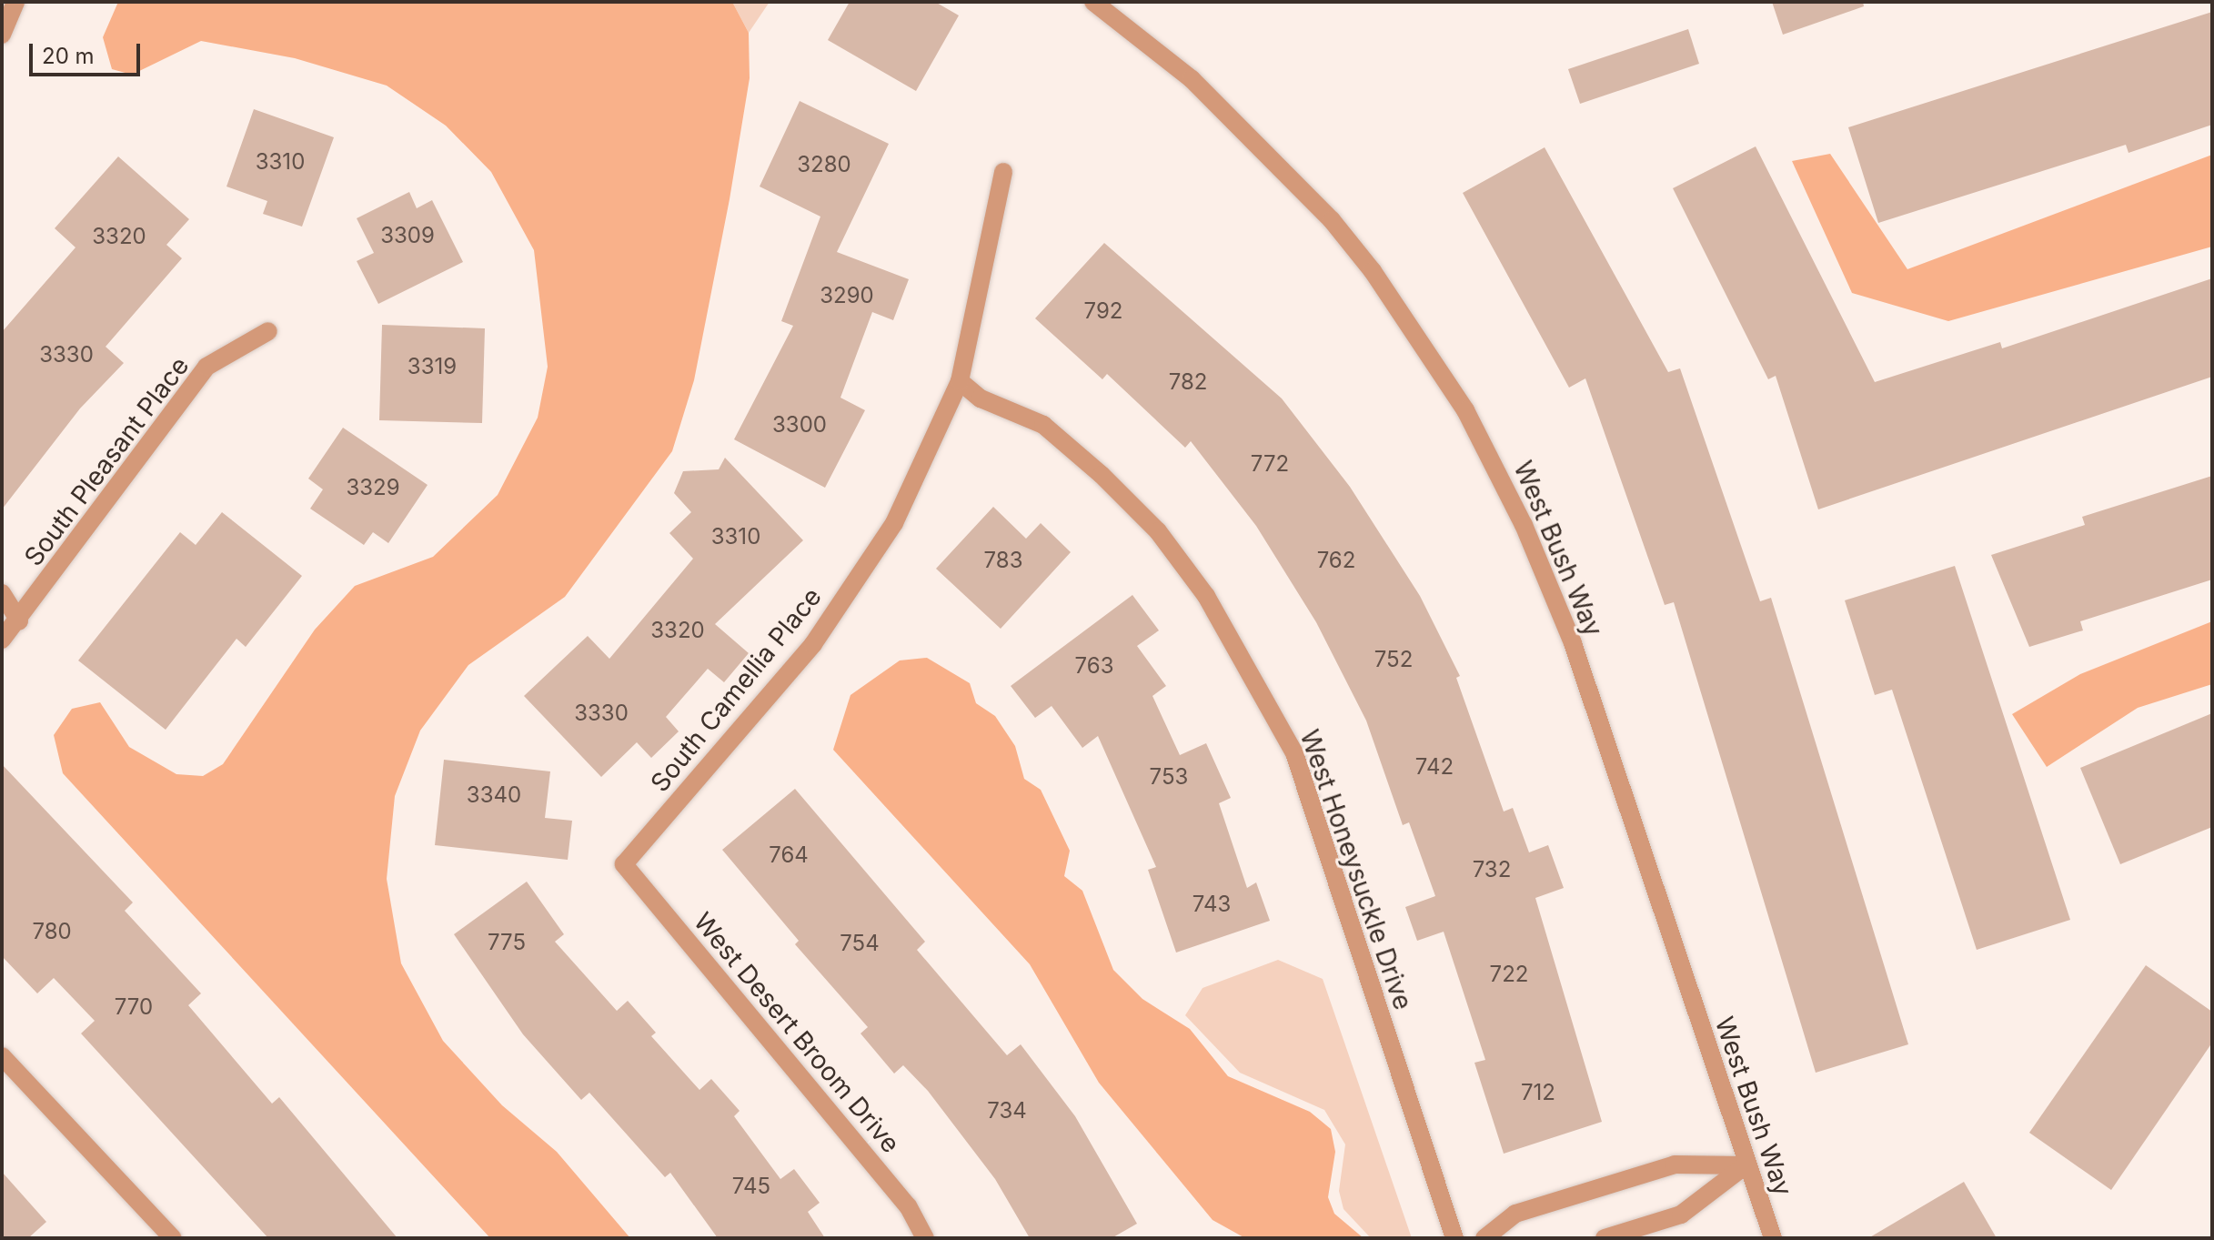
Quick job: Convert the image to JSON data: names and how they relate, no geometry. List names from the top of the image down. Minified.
{"streets":{"street":["South Pleasant Place","West Bush Way","South Camellia Place","West Honeysuckle Drive","West Desert Broom Drive"]},"crossings":[["South Camellia Place","West Honeysuckle Drive"],["South Camellia Place","West Desert Broom Drive"]],"house_numbers":["3310","3280","3309","3320","3290","792","3330","3319","782","3300","772","3329","3310","783","762","3320","752","763","3330","742","753","3340","764","732","743","780","775","754","722","770","712","734","745"],"scale_bar":"20 m"}
